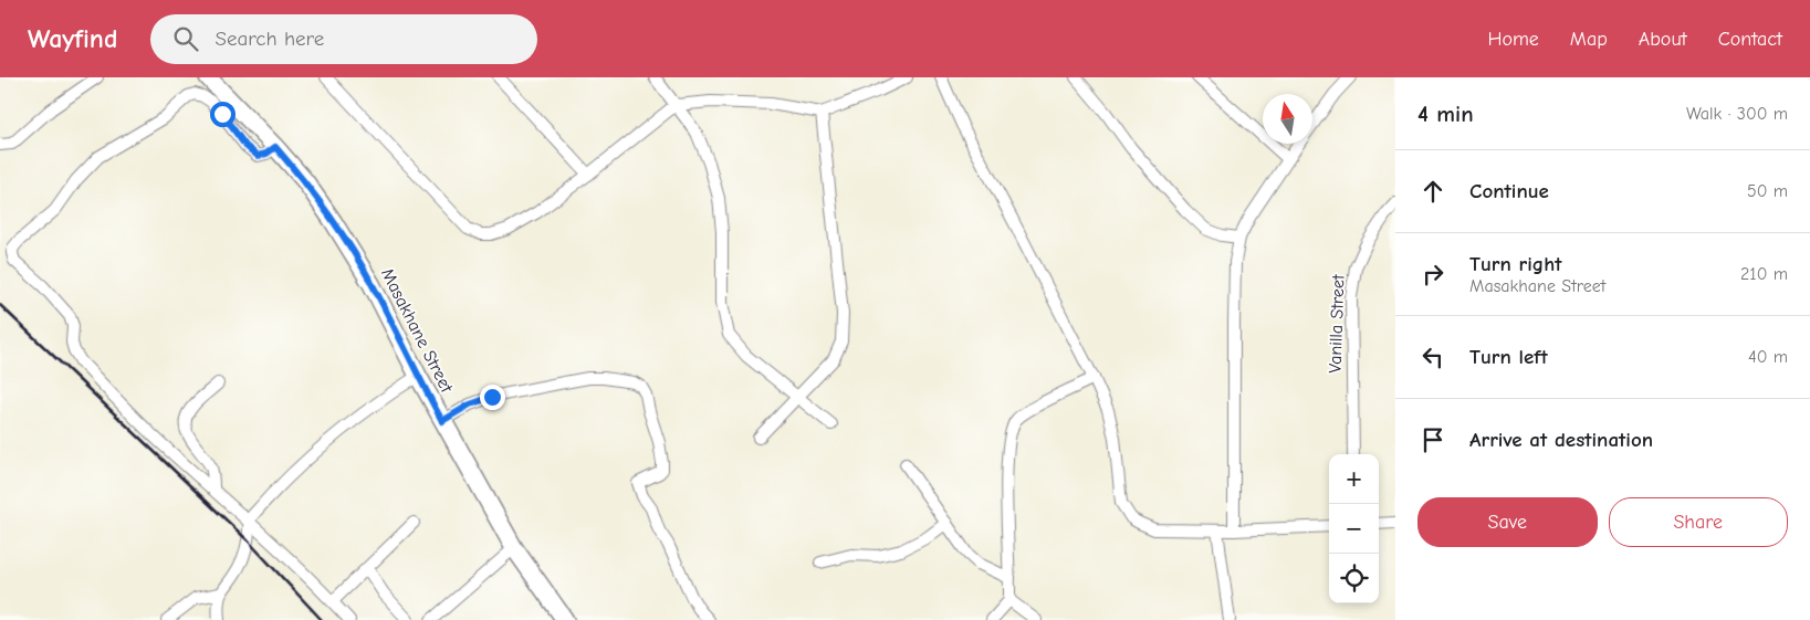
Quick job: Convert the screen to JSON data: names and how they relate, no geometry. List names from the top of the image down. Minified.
{"streets":{"street":["Vanilla Street","Masakhane Street"]},"north":"top","page":{"header":"Wayfind","search":"Search here","nav":["Home","Map","About","Contact"],"heading":["4 min","Walk · 300 m"],"list":[["Continue","50 m"],["Turn right","Masakhane Street","210 m"],["Turn left","40 m"],"Arrive at destination"],"map_buttons":["+","−"],"buttons":["Save","Share"]}}
